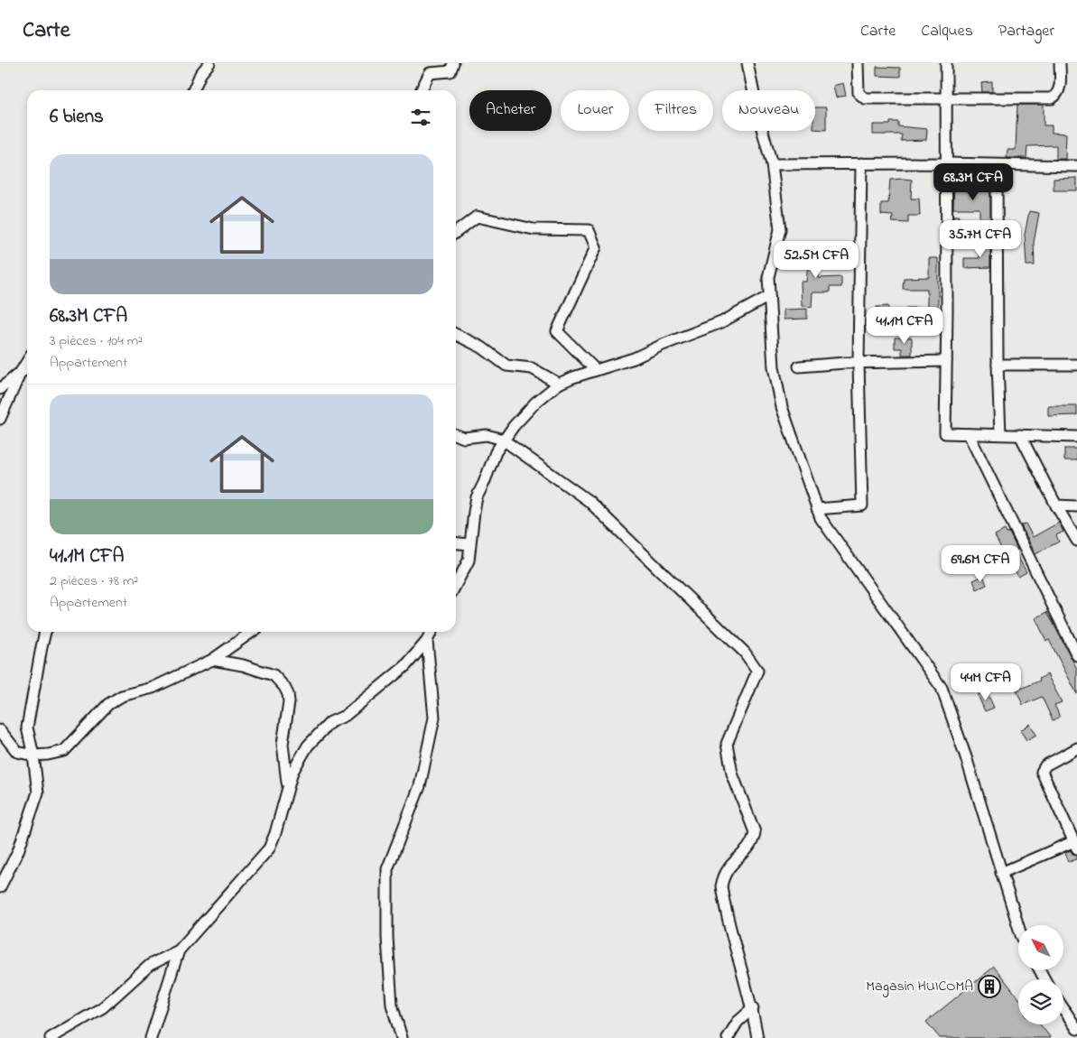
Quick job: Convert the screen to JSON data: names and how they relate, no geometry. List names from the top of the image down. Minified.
{"places":{"building":["Magasin HUICOMA"]},"north":"top left","page":{"header":"Carte","nav":["Carte","Calques","Partager"],"chip":["Acheter","Louer","Filtres","Nouveau"],"heading":"6 biens","list":[{"name":"68.3M CFA","note":"3 pièces · 104 m² · Appartement"},{"name":"41.1M CFA","note":"2 pièces · 78 m² · Appartement"}],"price":["68.3M CFA","35.7M CFA","52.5M CFA","41.1M CFA","69.6M CFA","44M CFA"]}}
